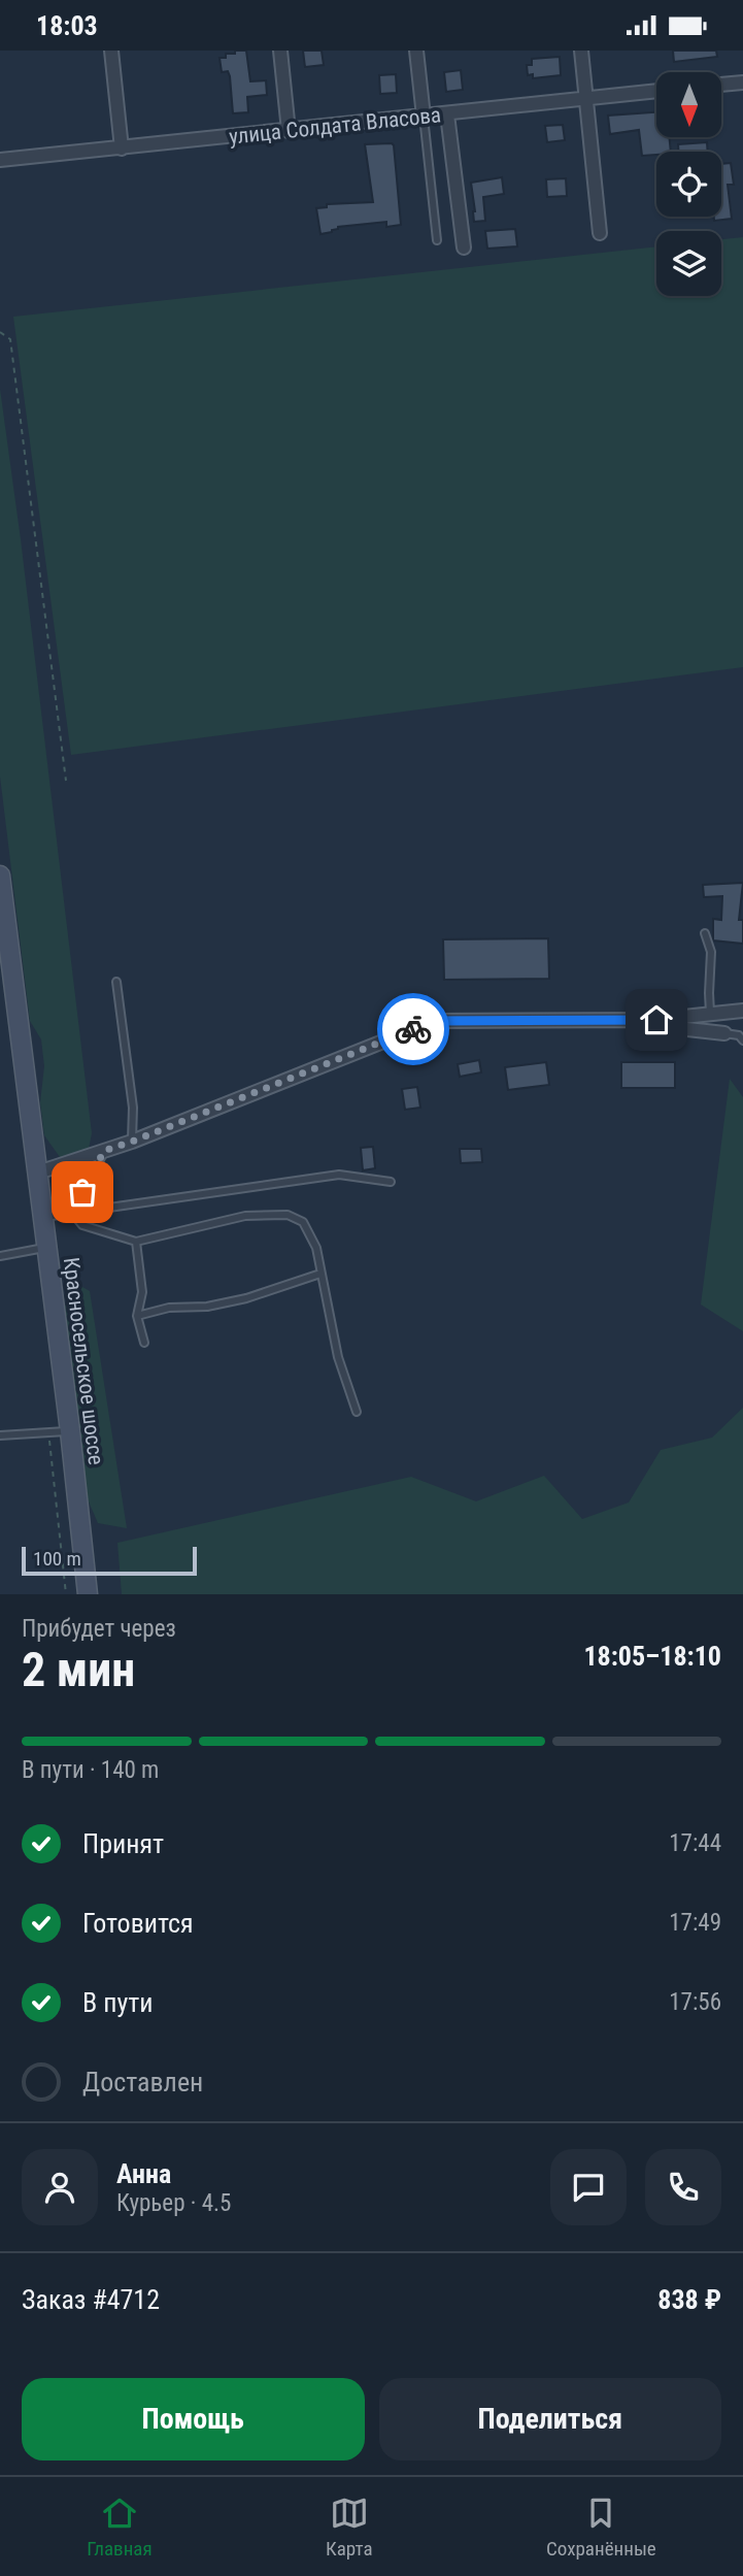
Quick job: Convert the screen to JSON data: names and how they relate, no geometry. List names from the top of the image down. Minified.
{"streets":{"main road":["Красносельское шоссе"],"street":["улица Солдата Власова"]},"scale_bar":"100 m","north":"bottom","page":{"status":"18:03","scale":"100 m","heading":["2 мин","Прибудет через","18:05–18:10"],"panel":["Анна","Курьер · 4.5","Заказ #4712","838 ₽"],"bar":"В пути · 140 m","list":[["Принят","17:44"],["Готовится","17:49"],["В пути","17:56"],"Доставлен"],"buttons":["Помощь","Поделиться"],"tabs":["Главная","Карта","Сохранённые"]}}
